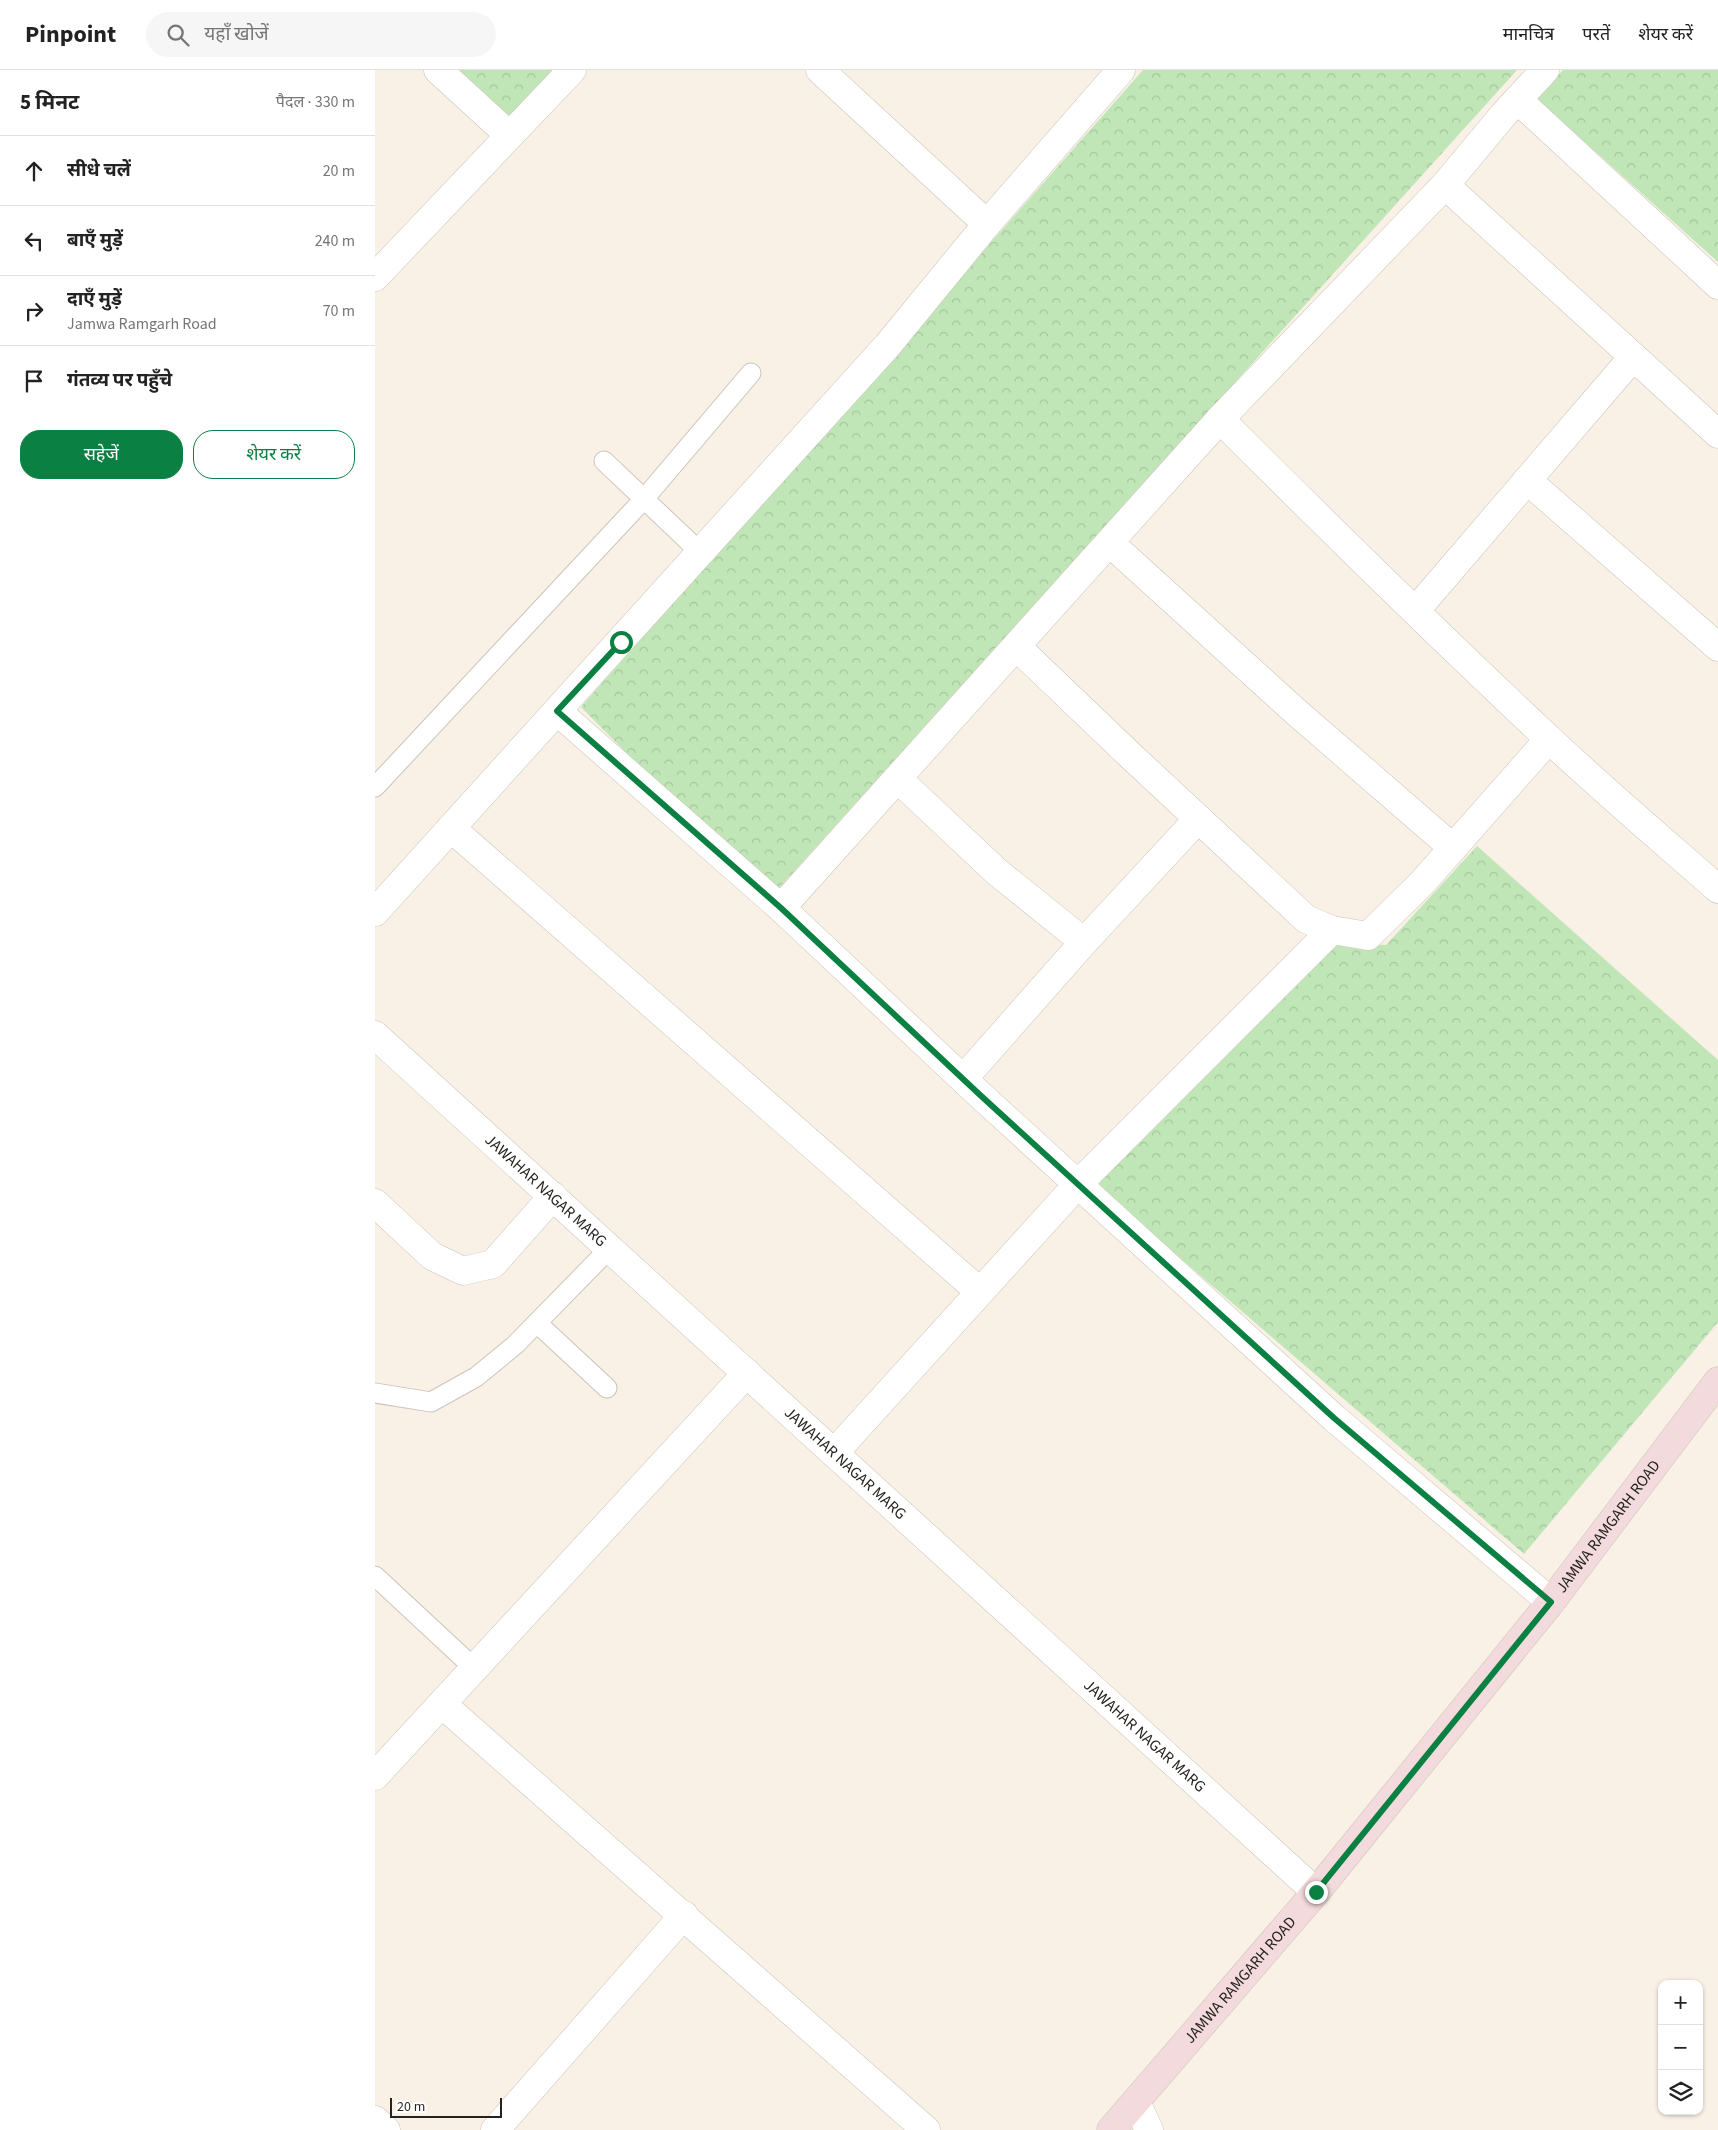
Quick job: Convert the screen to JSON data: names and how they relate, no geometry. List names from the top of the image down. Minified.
{"streets":{"main road":["JAMWA RAMGARH ROAD"],"street":["JAWAHAR NAGAR MARG"]},"crossings":[["JAWAHAR NAGAR MARG","JAMWA RAMGARH ROAD"]],"scale_bar":"20 m","page":{"header":"Pinpoint","search":"यहाँ खोजें","nav":["मानचित्र","परतें","शेयर करें"],"heading":["5 मिनट","पैदल · 330 m"],"list":[["सीधे चलें","20 m"],["बाएँ मुड़ें","240 m"],["दाएँ मुड़ें","Jamwa Ramgarh Road","70 m"],"गंतव्य पर पहुँचे"],"buttons":["सहेजें","शेयर करें"],"map_buttons":["+","−"],"scale":"20 m"}}
